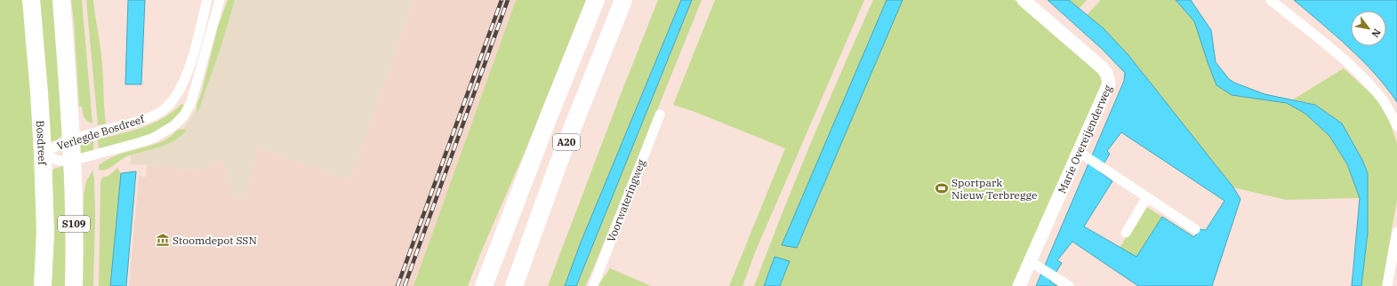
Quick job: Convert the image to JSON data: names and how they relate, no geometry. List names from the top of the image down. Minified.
{"streets":{"highway":["A20","Bosdreef","S109"],"street":["Verlegde Bosdreef","Marie Overeijenderweg","Voorwateringweg"]},"crossings":[["Verlegde Bosdreef","Bosdreef"],["Verlegde Bosdreef","S109"]],"places":{"sports":["Sportpark Nieuw Terbregge"],"museum":["Stoomdepot SSN"]},"north":"bottom right"}
